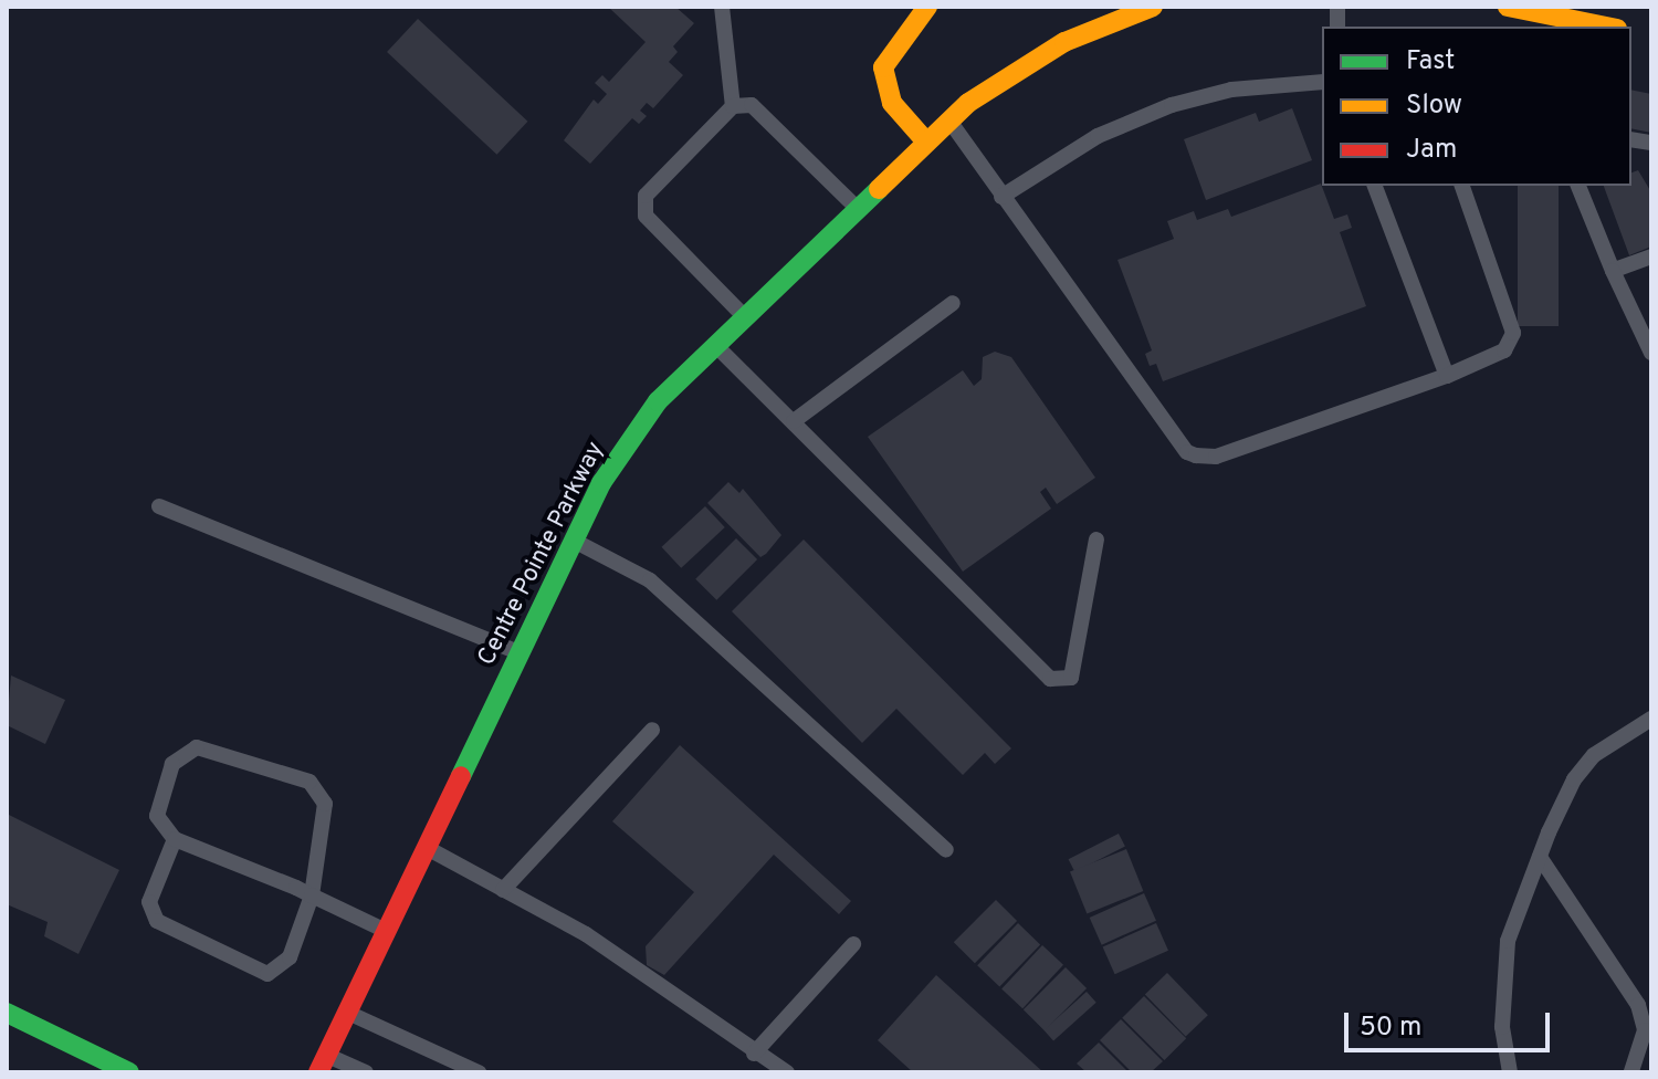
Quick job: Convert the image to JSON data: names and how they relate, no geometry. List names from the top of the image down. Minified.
{"streets":{"street":["Centre Pointe Parkway"]},"legend":["Fast","Slow","Jam"],"scale_bar":"50 m"}
